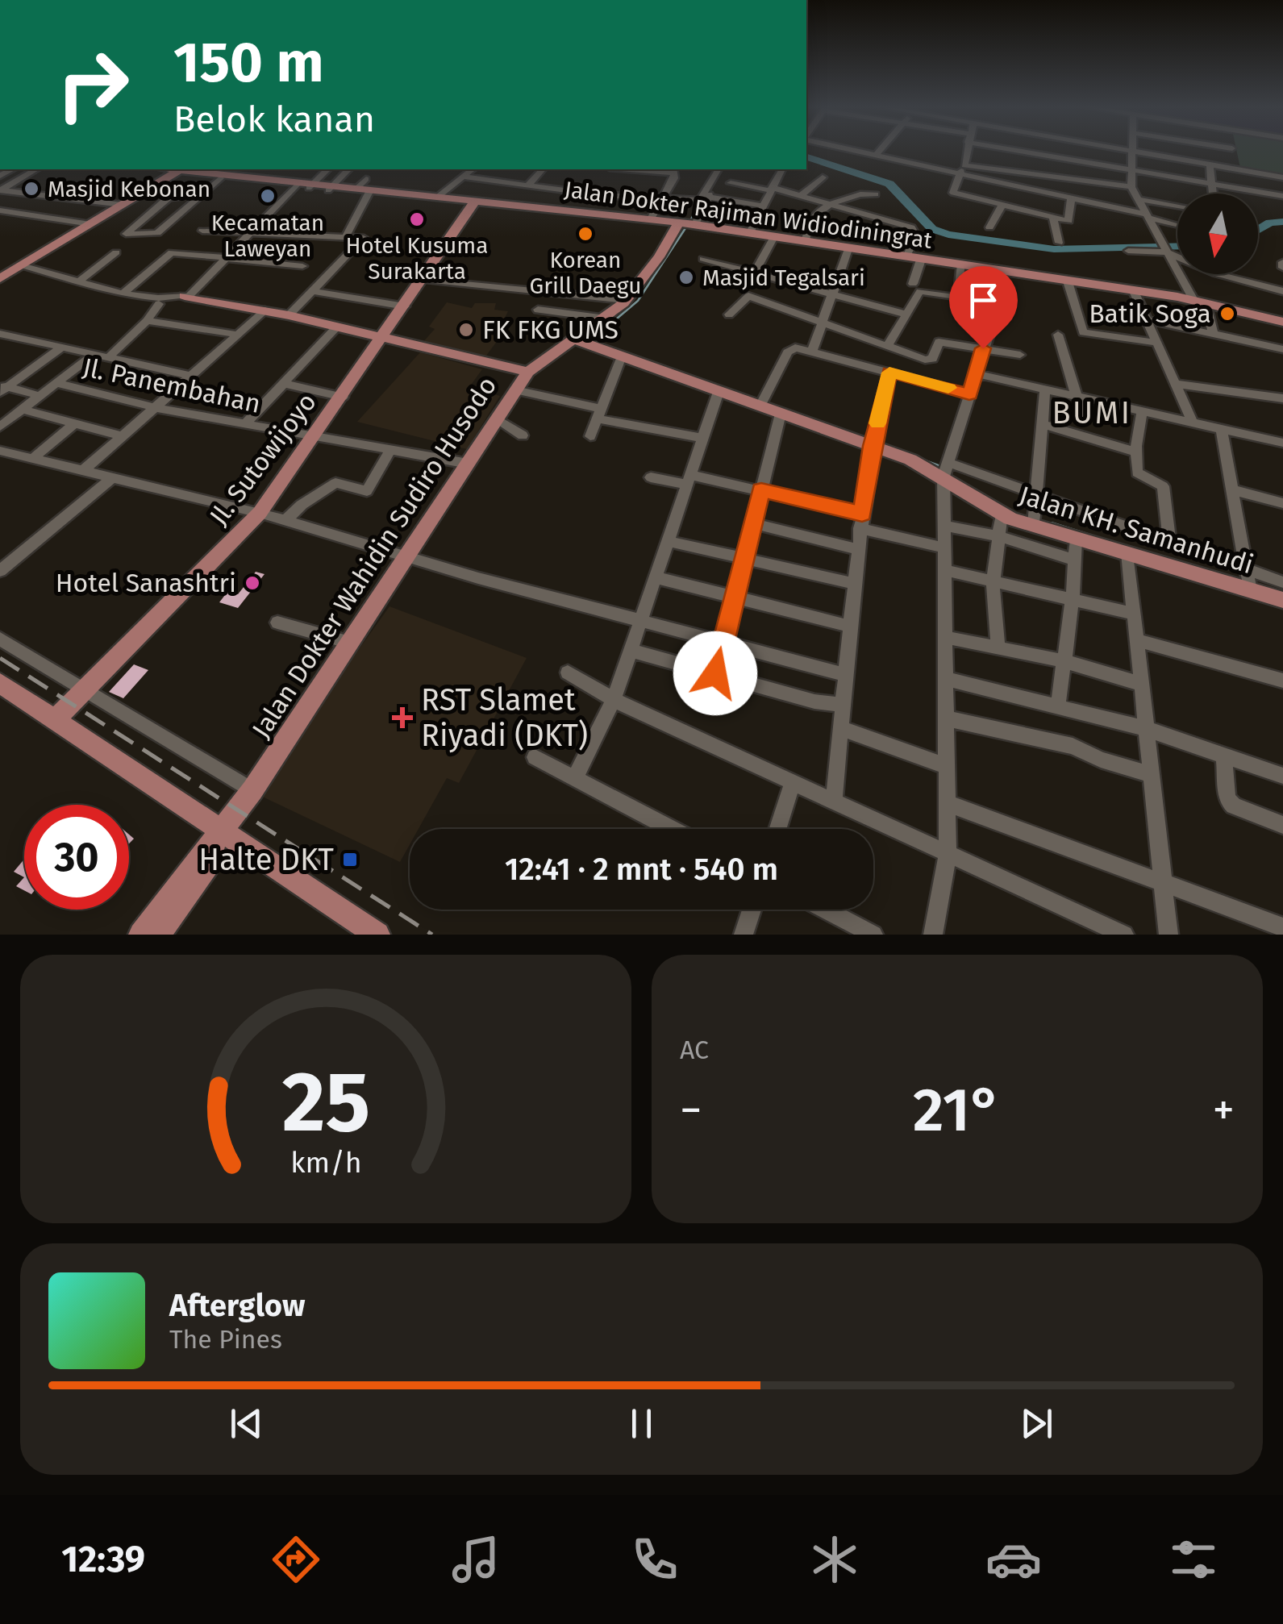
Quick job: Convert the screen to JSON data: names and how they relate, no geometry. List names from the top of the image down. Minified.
{"streets":{"main road":["Jalan Dokter Rajiman Widiodiningrat","Jl. Sutowijoyo","Jalan KH. Samanhudi","Jalan Dokter Wahidin Sudiro Husodo"],"street":["Jl. Panembahan"]},"crossings":[["Jalan Dokter Rajiman Widiodiningrat","Jl. Sutowijoyo"],["Jalan Dokter Rajiman Widiodiningrat","Jalan Dokter Wahidin Sudiro Husodo"],["Jl. Panembahan","Jl. Sutowijoyo"],["Jl. Panembahan","Jalan Dokter Wahidin Sudiro Husodo"],["Jalan KH. Samanhudi","Jalan Dokter Wahidin Sudiro Husodo"]],"districts":["BUMI"],"places":{"other":["Masjid Kebonan","Kecamatan Laweyan","Hotel Kusuma Surakarta","Korean Grill Daegu","Masjid Tegalsari","Batik Soga","FK FKG UMS","Hotel Sanashtri"],"health":["RST Slamet Riyadi (DKT)"],"transit":["Halte DKT"]},"north":"bottom","page":{"turn":["150 m","Belok kanan"],"limit":"30","trip":"12:41 · 2 mnt · 540 m","tile":"AC","heat":["−","21°","+"],"song":["Afterglow","The Pines"],"tabs":"12:39","gauge":["25","km/h"]}}
